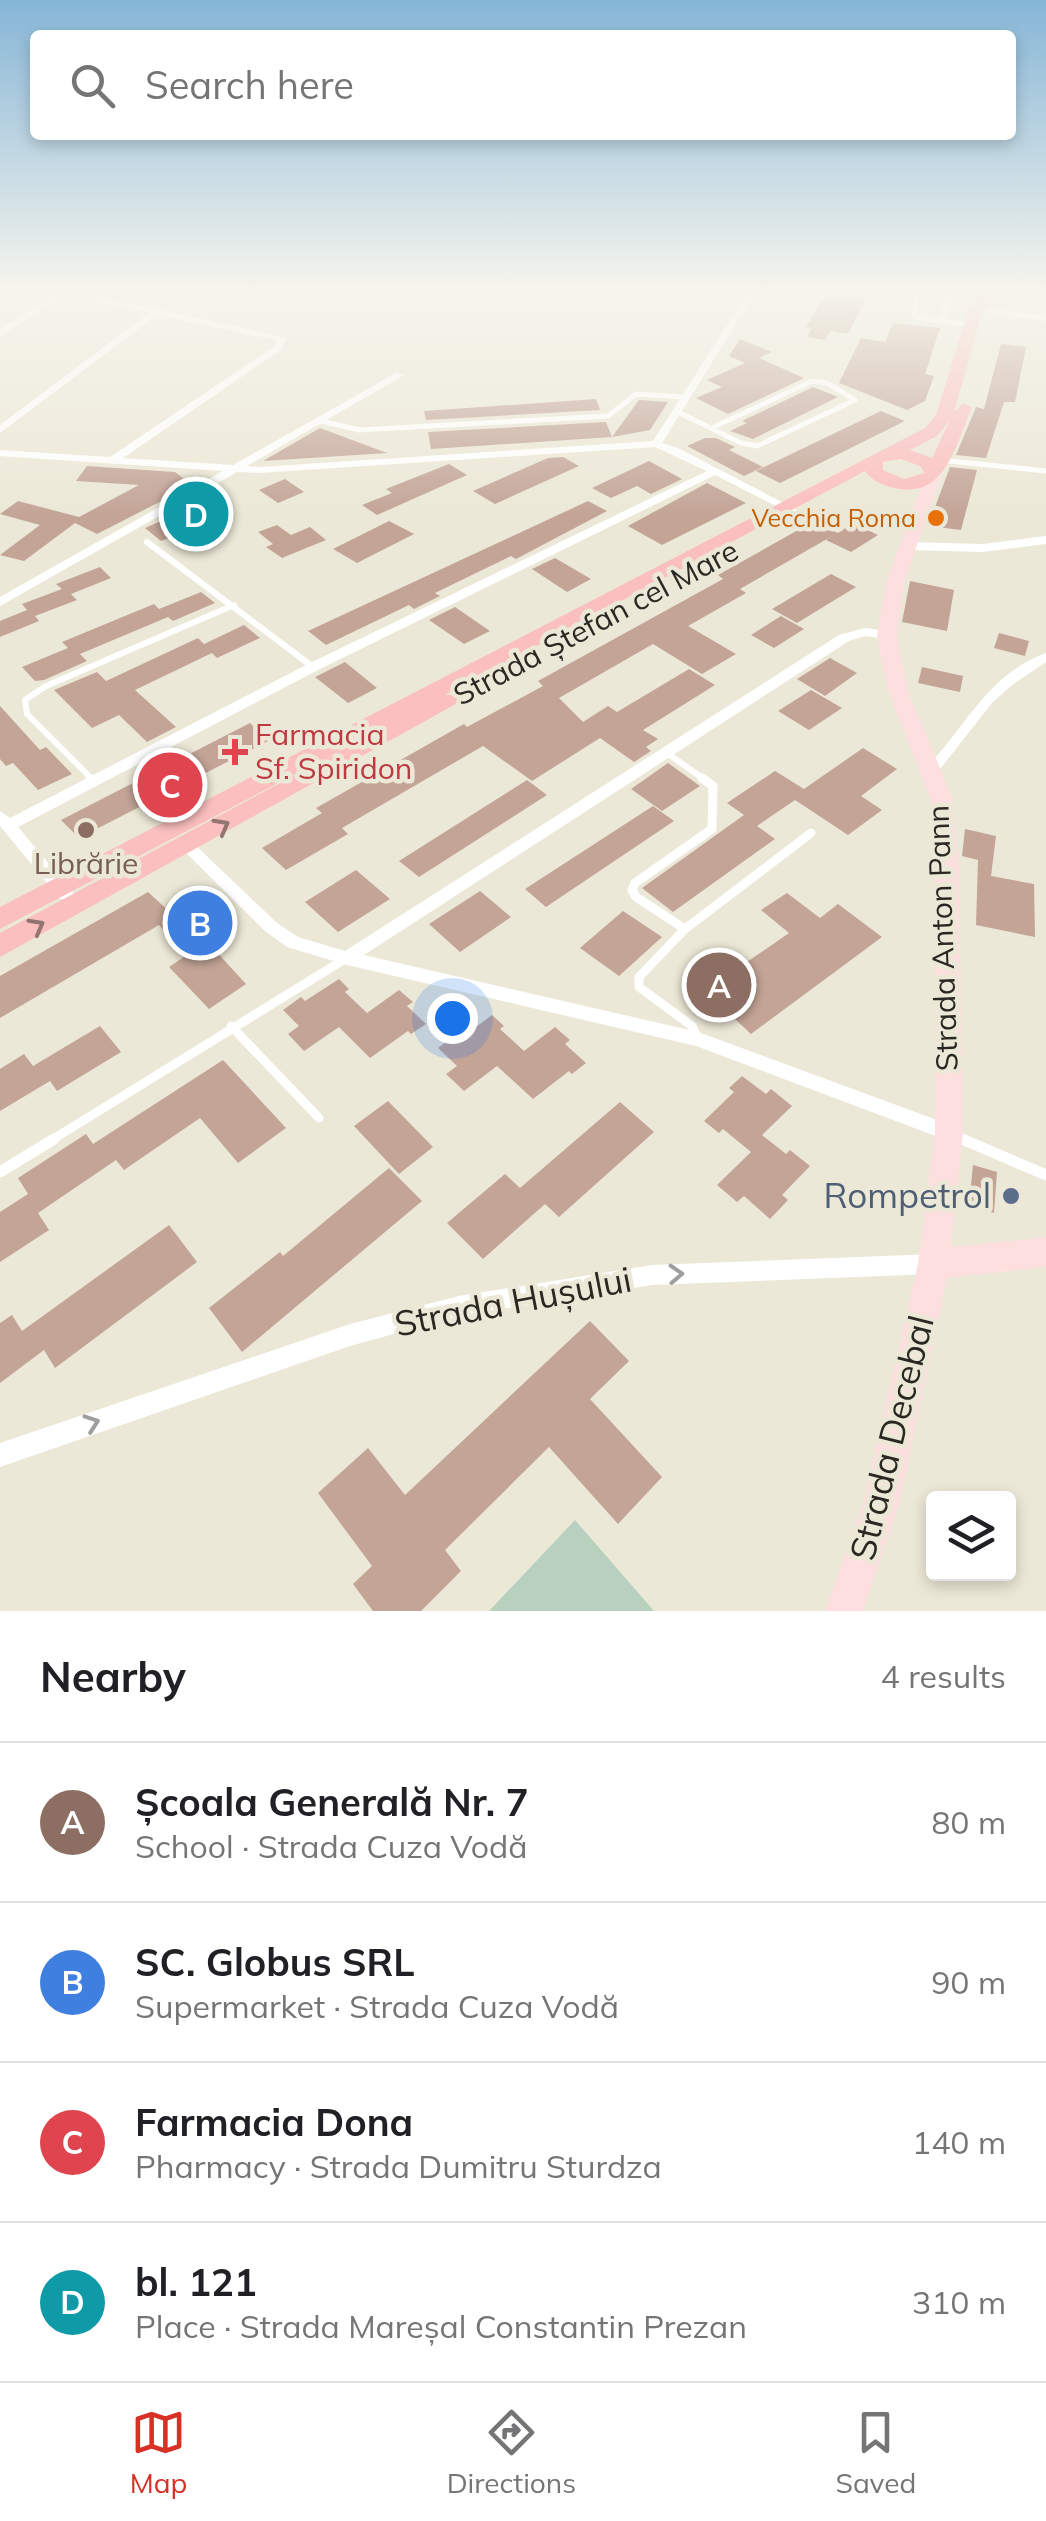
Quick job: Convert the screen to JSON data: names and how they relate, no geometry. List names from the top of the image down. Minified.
{"streets":{"main road":["Strada Ștefan cel Mare","Strada Anton Pann","Strada Hușului","Strada Decebal"]},"crossings":[["Strada Anton Pann","Strada Hușului"],["Strada Anton Pann","Strada Decebal"],["Strada Hușului","Strada Decebal"]],"one_way":["Strada Hușului"],"places":{"other":["Vecchia Roma","Librărie","Rompetrol"],"health":["Farmacia Sf. Spiridon"]},"page":{"search":"Search here","pins":["D","C","B","A"],"heading":["Nearby","4 results"],"list":[{"mark":"A","name":"Școala Generală Nr. 7","note":"School · Strada Cuza Vodă","value":"80 m"},{"mark":"B","name":"SC. Globus SRL","note":"Supermarket · Strada Cuza Vodă","value":"90 m"},{"mark":"C","name":"Farmacia Dona","note":"Pharmacy · Strada Dumitru Sturdza","value":"140 m"},{"mark":"D","name":"bl. 121","note":"Place · Strada Mareșal Constantin Prezan","value":"310 m"}],"nav":["Map","Directions","Saved"]}}
